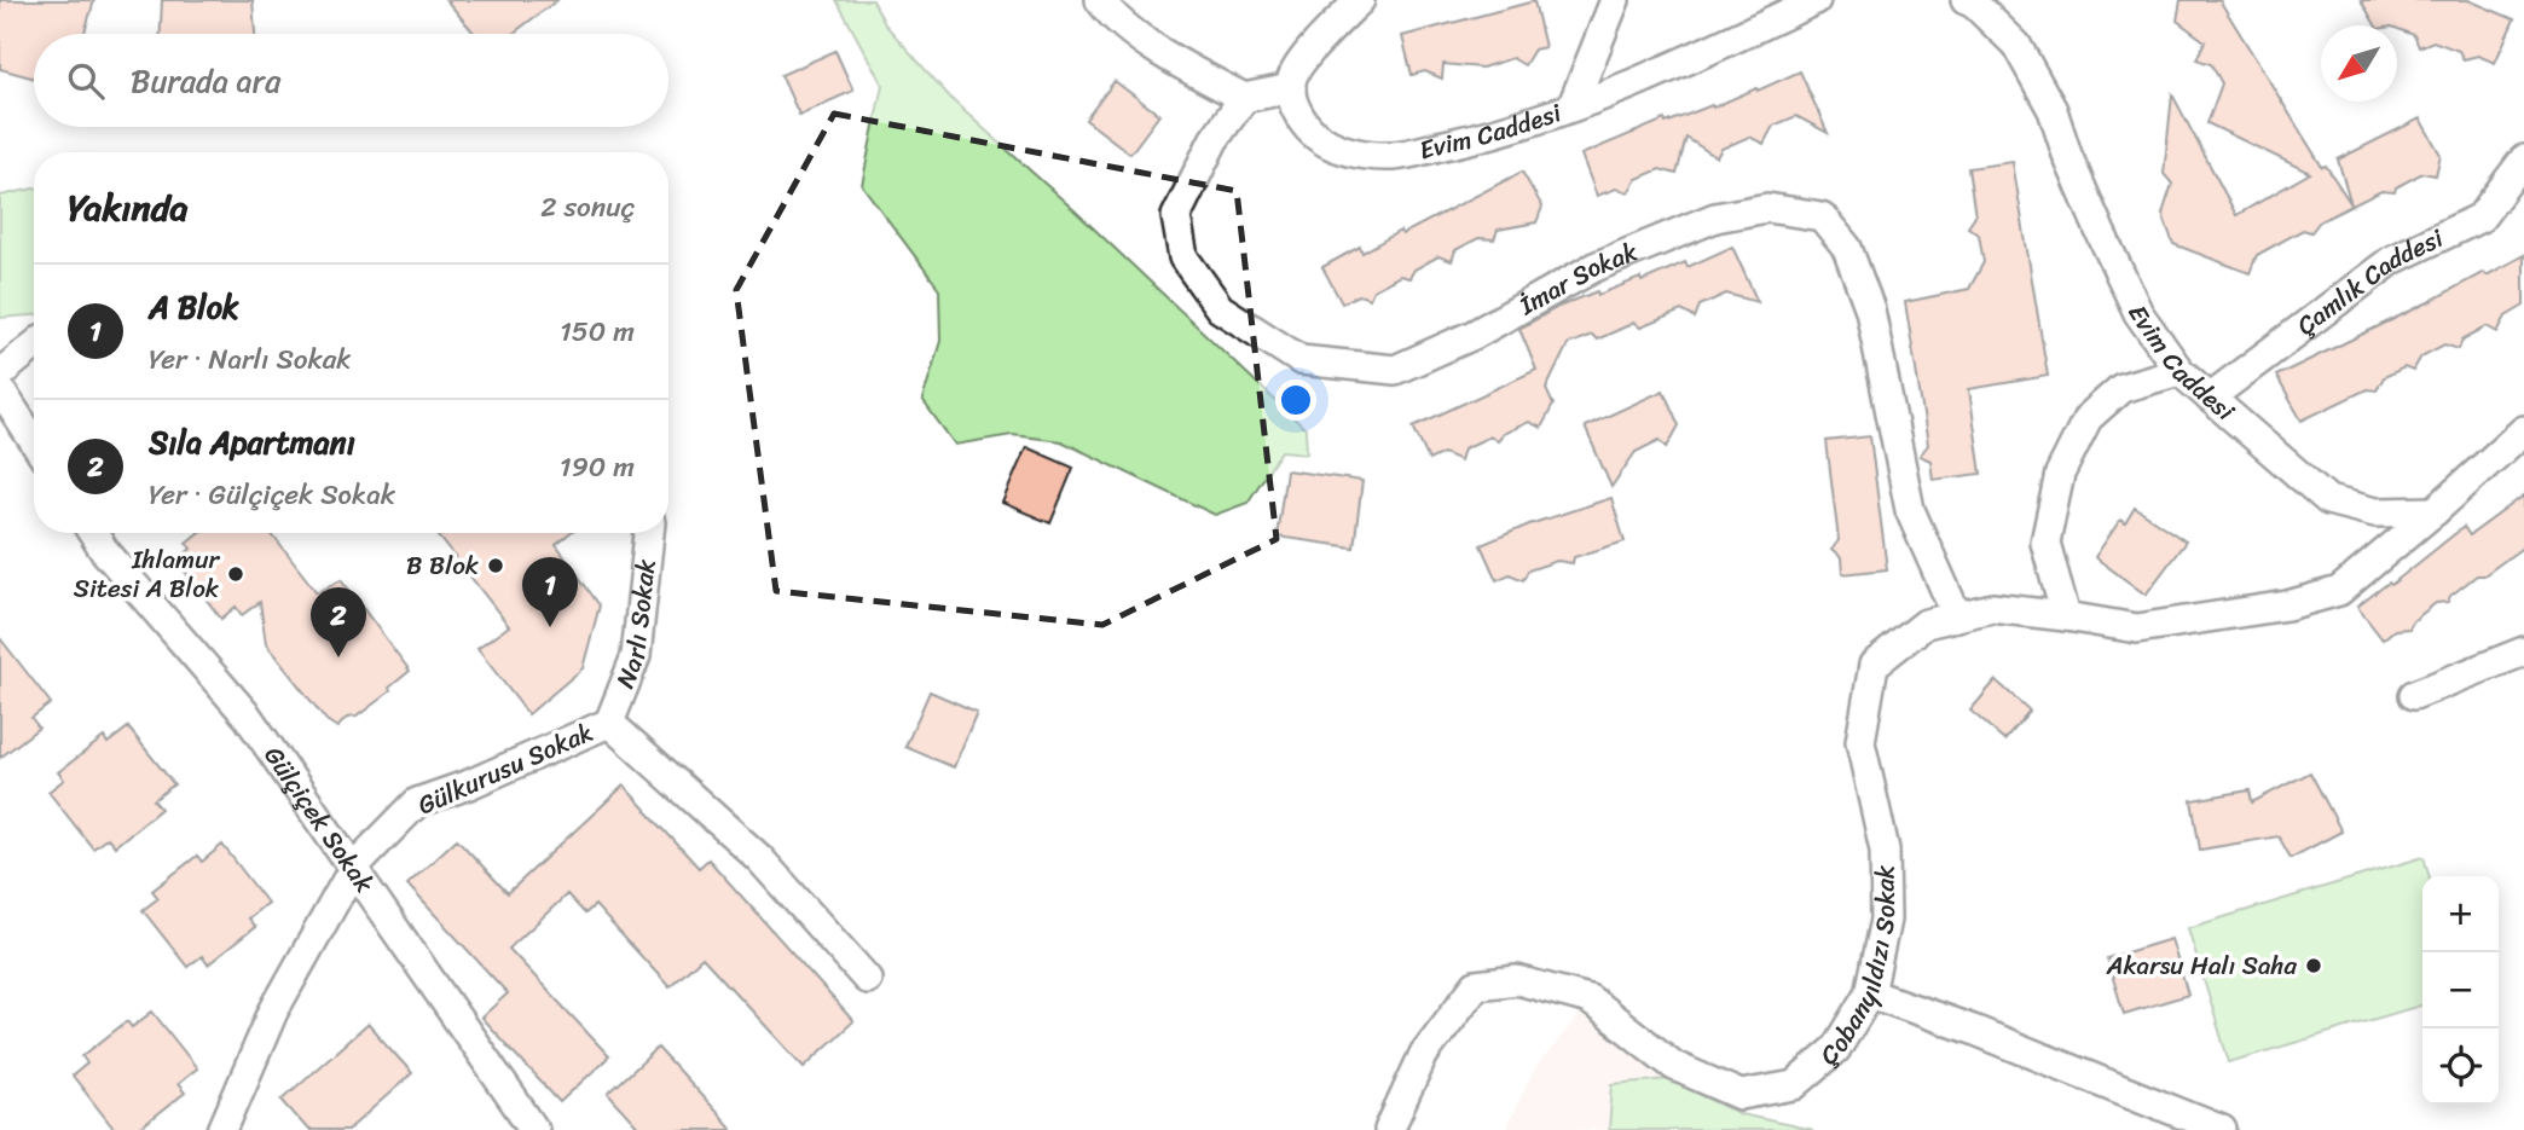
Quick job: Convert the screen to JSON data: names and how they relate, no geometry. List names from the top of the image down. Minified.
{"streets":{"street":["Evim Caddesi","İmar Sokak","Çamlık Caddesi","Narlı Sokak","Gülkurusu Sokak","Gülçiçek Sokak","Çobanyıldızı Sokak"]},"crossings":[["Evim Caddesi","Çamlık Caddesi"],["Evim Caddesi","Çobanyıldızı Sokak"],["İmar Sokak","Çobanyıldızı Sokak"],["Narlı Sokak","Gülkurusu Sokak"],["Gülkurusu Sokak","Gülçiçek Sokak"]],"places":["B Blok","Ihlamur Sitesi A Blok","Akarsu Halı Saha"],"north":"bottom left","page":{"search":"Burada ara","heading":["Yakında","2 sonuç"],"list":[{"mark":"1","name":"A Blok","note":"Yer · Narlı Sokak","value":"150 m"},{"mark":"2","name":"Sıla Apartmanı","note":"Yer · Gülçiçek Sokak","value":"190 m"}],"pins":["1","2"],"map_buttons":["+","−"]}}
